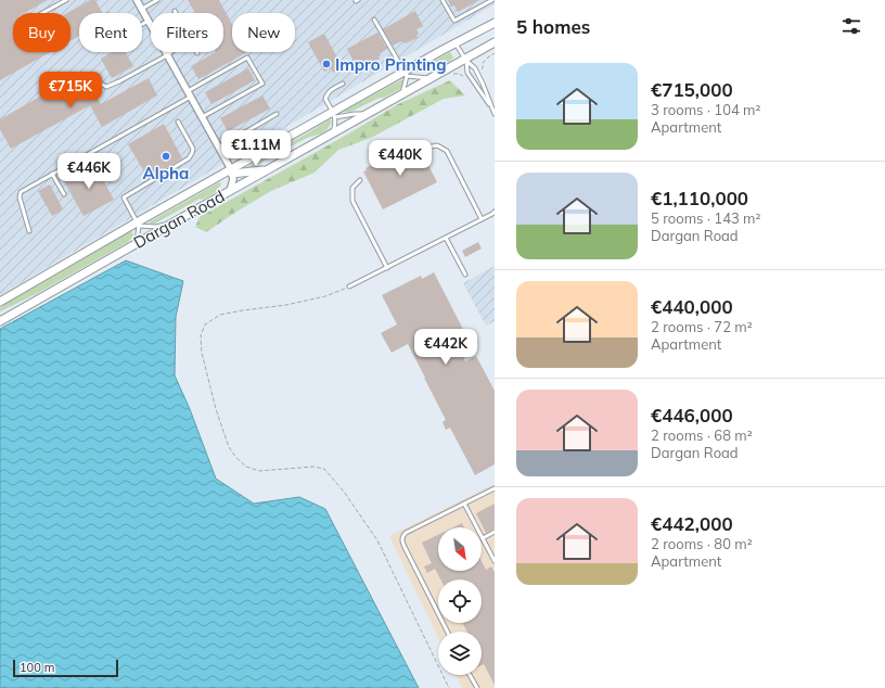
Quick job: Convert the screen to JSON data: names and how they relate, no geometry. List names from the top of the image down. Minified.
{"streets":{"street":["Dargan Road"]},"places":["Impro Printing","Alpha"],"scale_bar":"100 m","north":"bottom right","page":{"heading":"5 homes","chip":["Buy","Rent","Filters","New"],"list":[{"name":"€715,000","note":"3 rooms · 104 m² · Apartment"},{"name":"€1,110,000","note":"5 rooms · 143 m² · Dargan Road"},{"name":"€440,000","note":"2 rooms · 72 m² · Apartment"},{"name":"€446,000","note":"2 rooms · 68 m² · Dargan Road"},{"name":"€442,000","note":"2 rooms · 80 m² · Apartment"}],"price":["€715K","€1.11M","€440K","€446K","€442K"],"scale":"100 m"}}
